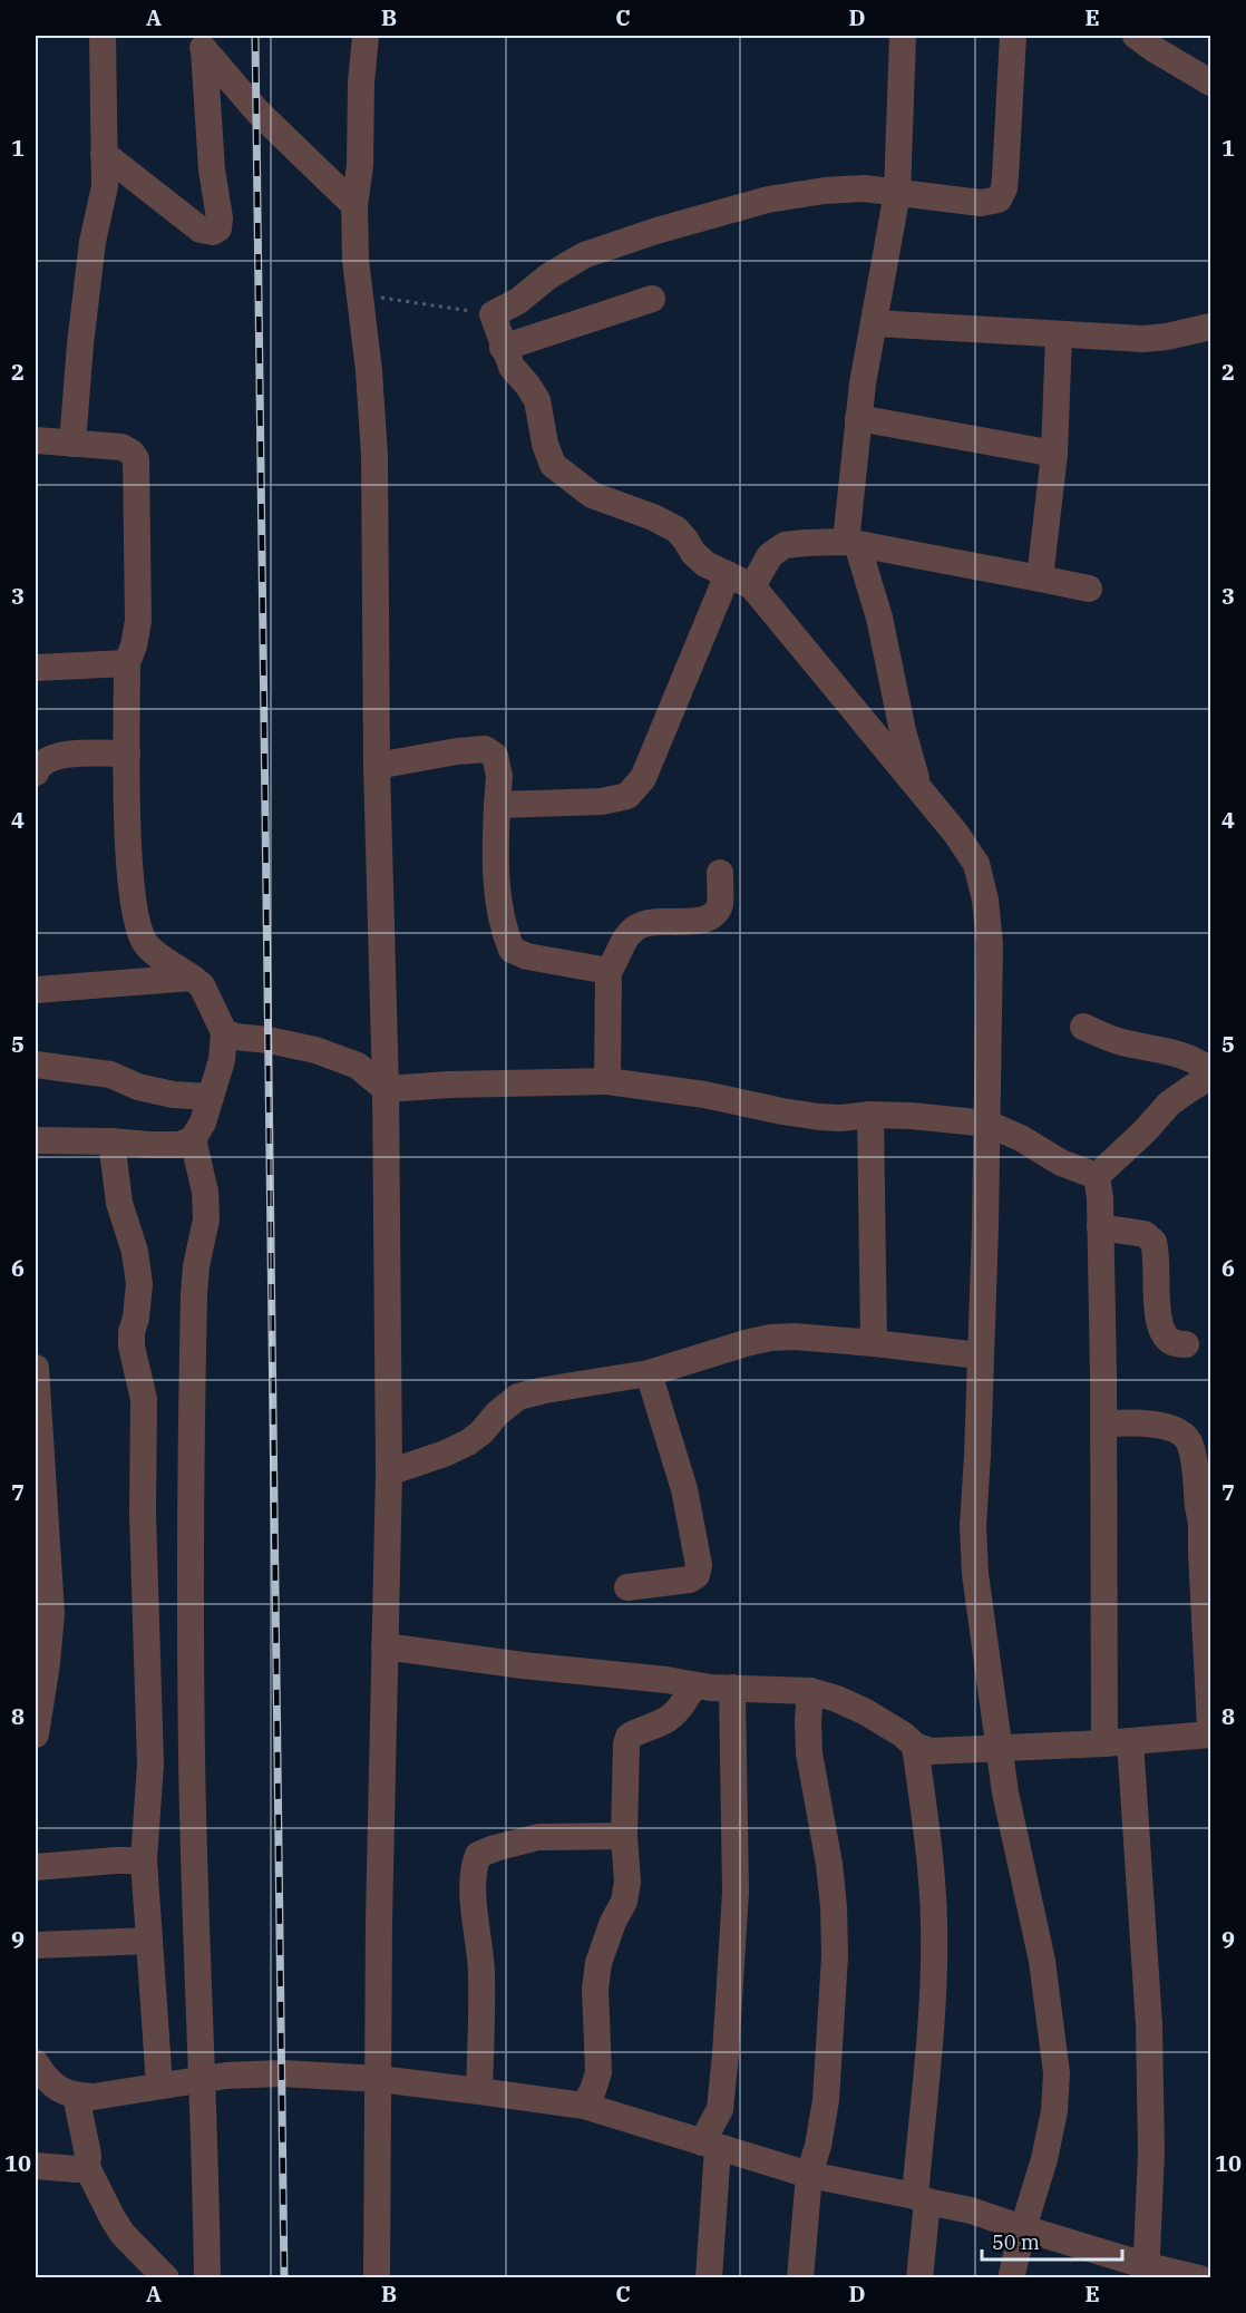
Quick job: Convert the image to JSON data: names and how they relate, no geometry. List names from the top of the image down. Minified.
{"scale_bar":"50 m","grid":{"columns":["A","B","C","D","E"],"rows":["1","2","3","4","5","6","7","8","9","10"]}}
